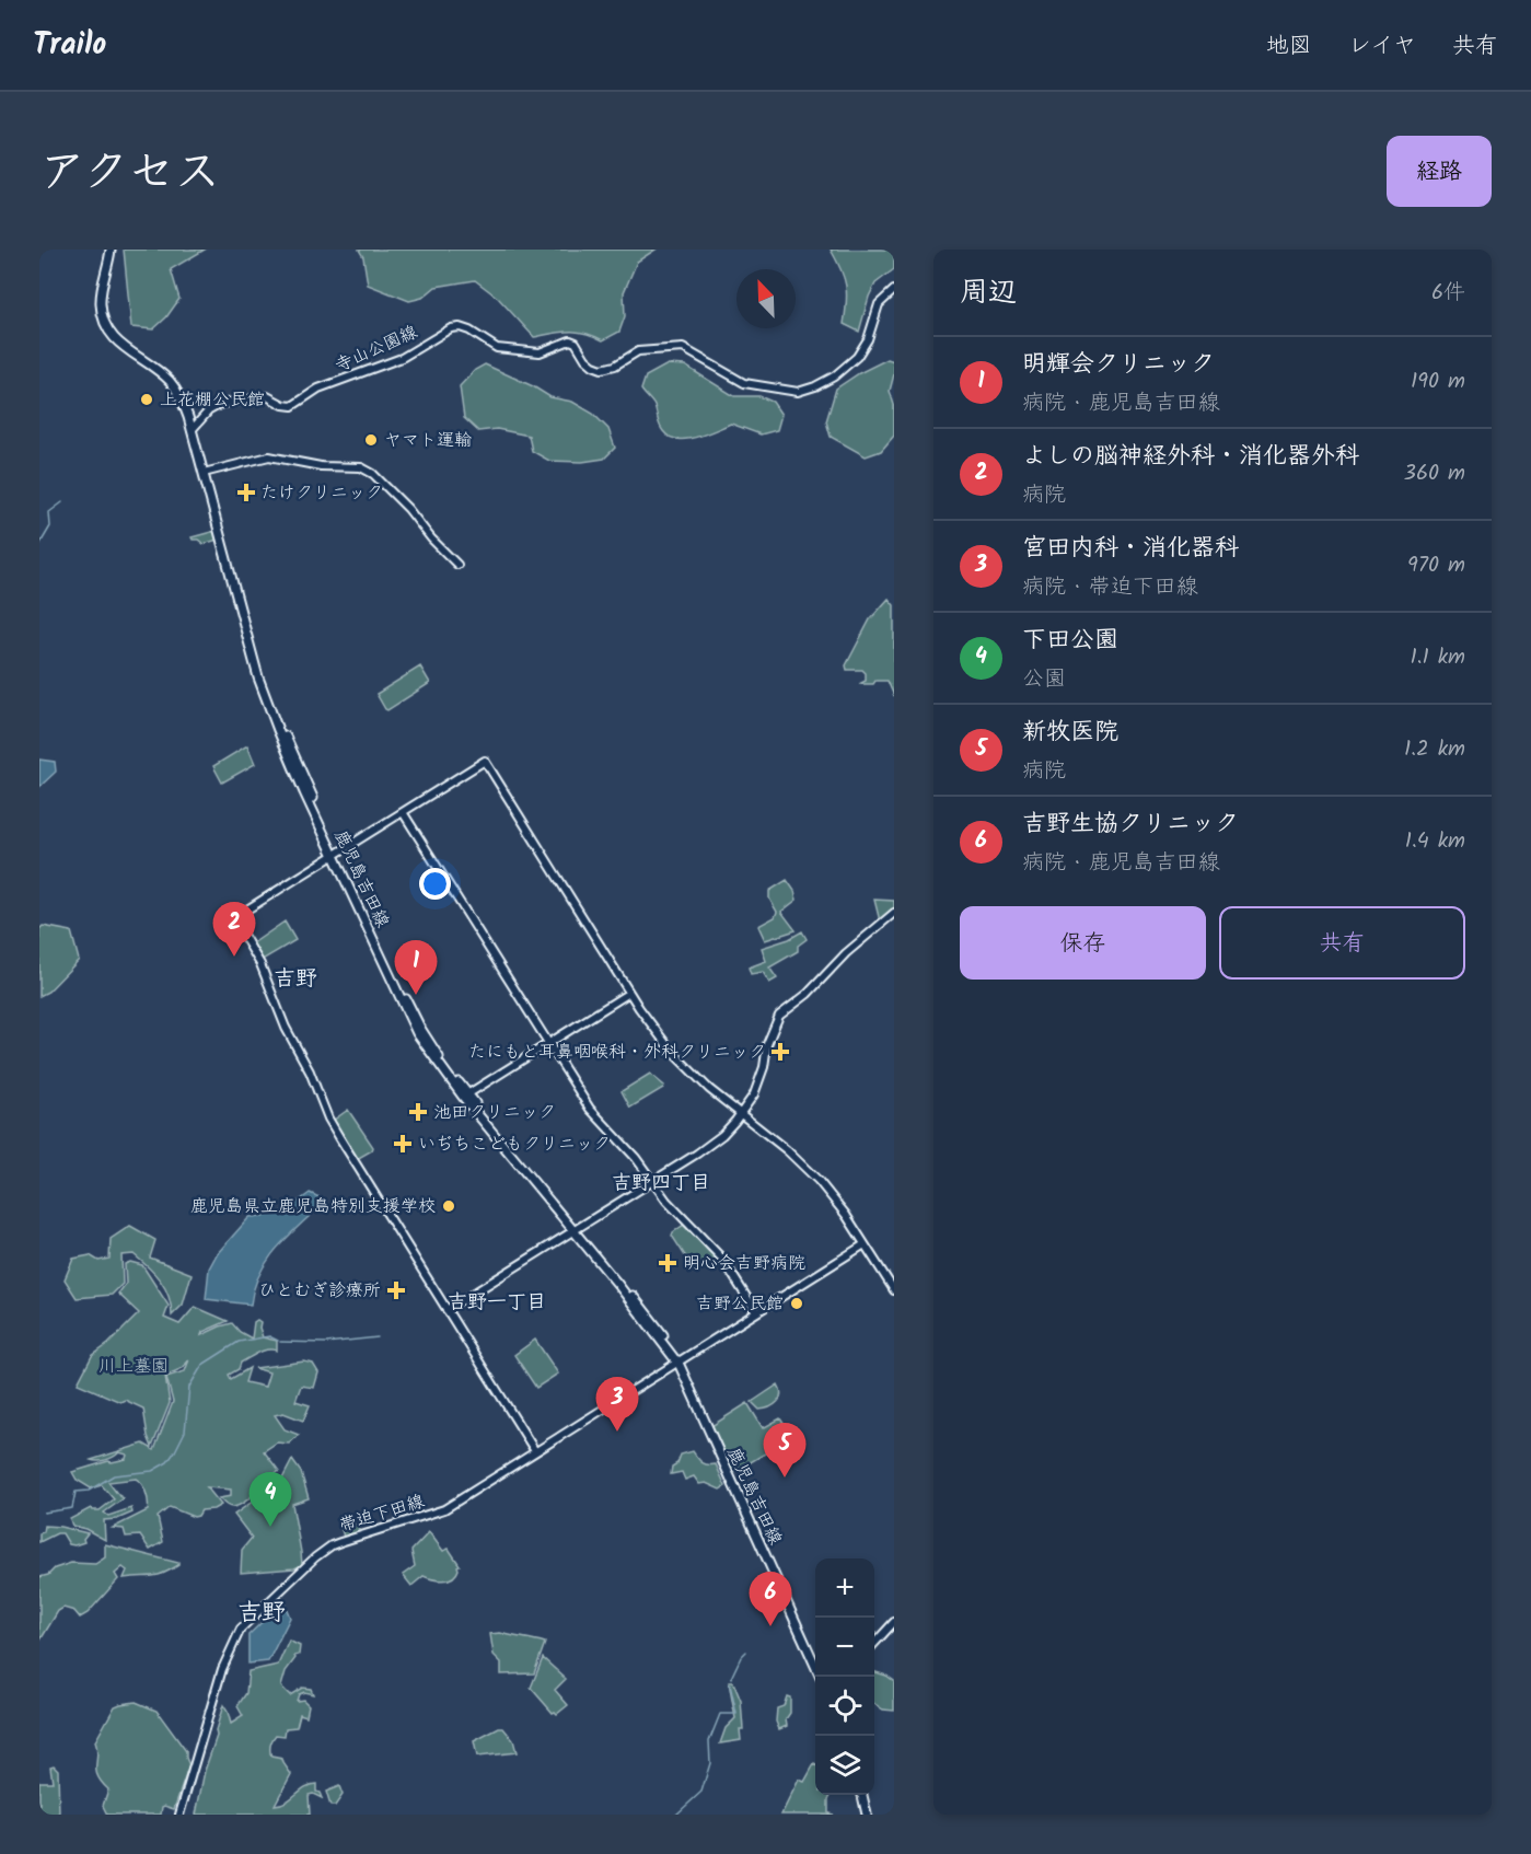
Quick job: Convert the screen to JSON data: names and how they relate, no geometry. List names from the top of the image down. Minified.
{"streets":{"main road":["鹿児島吉田線"],"street":["寺山公園線","帯迫下田線"]},"crossings":[["寺山公園線","鹿児島吉田線"],["鹿児島吉田線","帯迫下田線"]],"districts":["吉野","吉野四丁目","吉野一丁目","吉野"],"parks":["川上墓園"],"places":{"other":["上花棚公民館","ヤマト運輸","鹿児島県立鹿児島特別支援学校","吉野公民館"],"health":["たけクリニック","たにもと耳鼻咽喉科・外科クリニック","池田クリニック","いぢちこどもクリニック","明心会吉野病院","ひとむぎ診療所"]},"north":"top left","page":{"header":"Trailo","nav":["地図","レイヤ","共有"],"title":"アクセス","buttons":["経路",["保存","共有"]],"heading":["周辺","6件"],"list":[{"mark":"1","name":"明輝会クリニック","note":"病院 · 鹿児島吉田線","value":"190 m"},{"mark":"2","name":"よしの脳神経外科・消化器外科","note":"病院","value":"360 m"},{"mark":"3","name":"宮田内科・消化器科","note":"病院 · 帯迫下田線","value":"970 m"},{"mark":"4","name":"下田公園","note":"公園","value":"1.1 km"},{"mark":"5","name":"新牧医院","note":"病院","value":"1.2 km"},{"mark":"6","name":"吉野生協クリニック","note":"病院 · 鹿児島吉田線","value":"1.4 km"}],"pins":["2","1","3","5","4","6"],"map_buttons":["+","−"]}}
